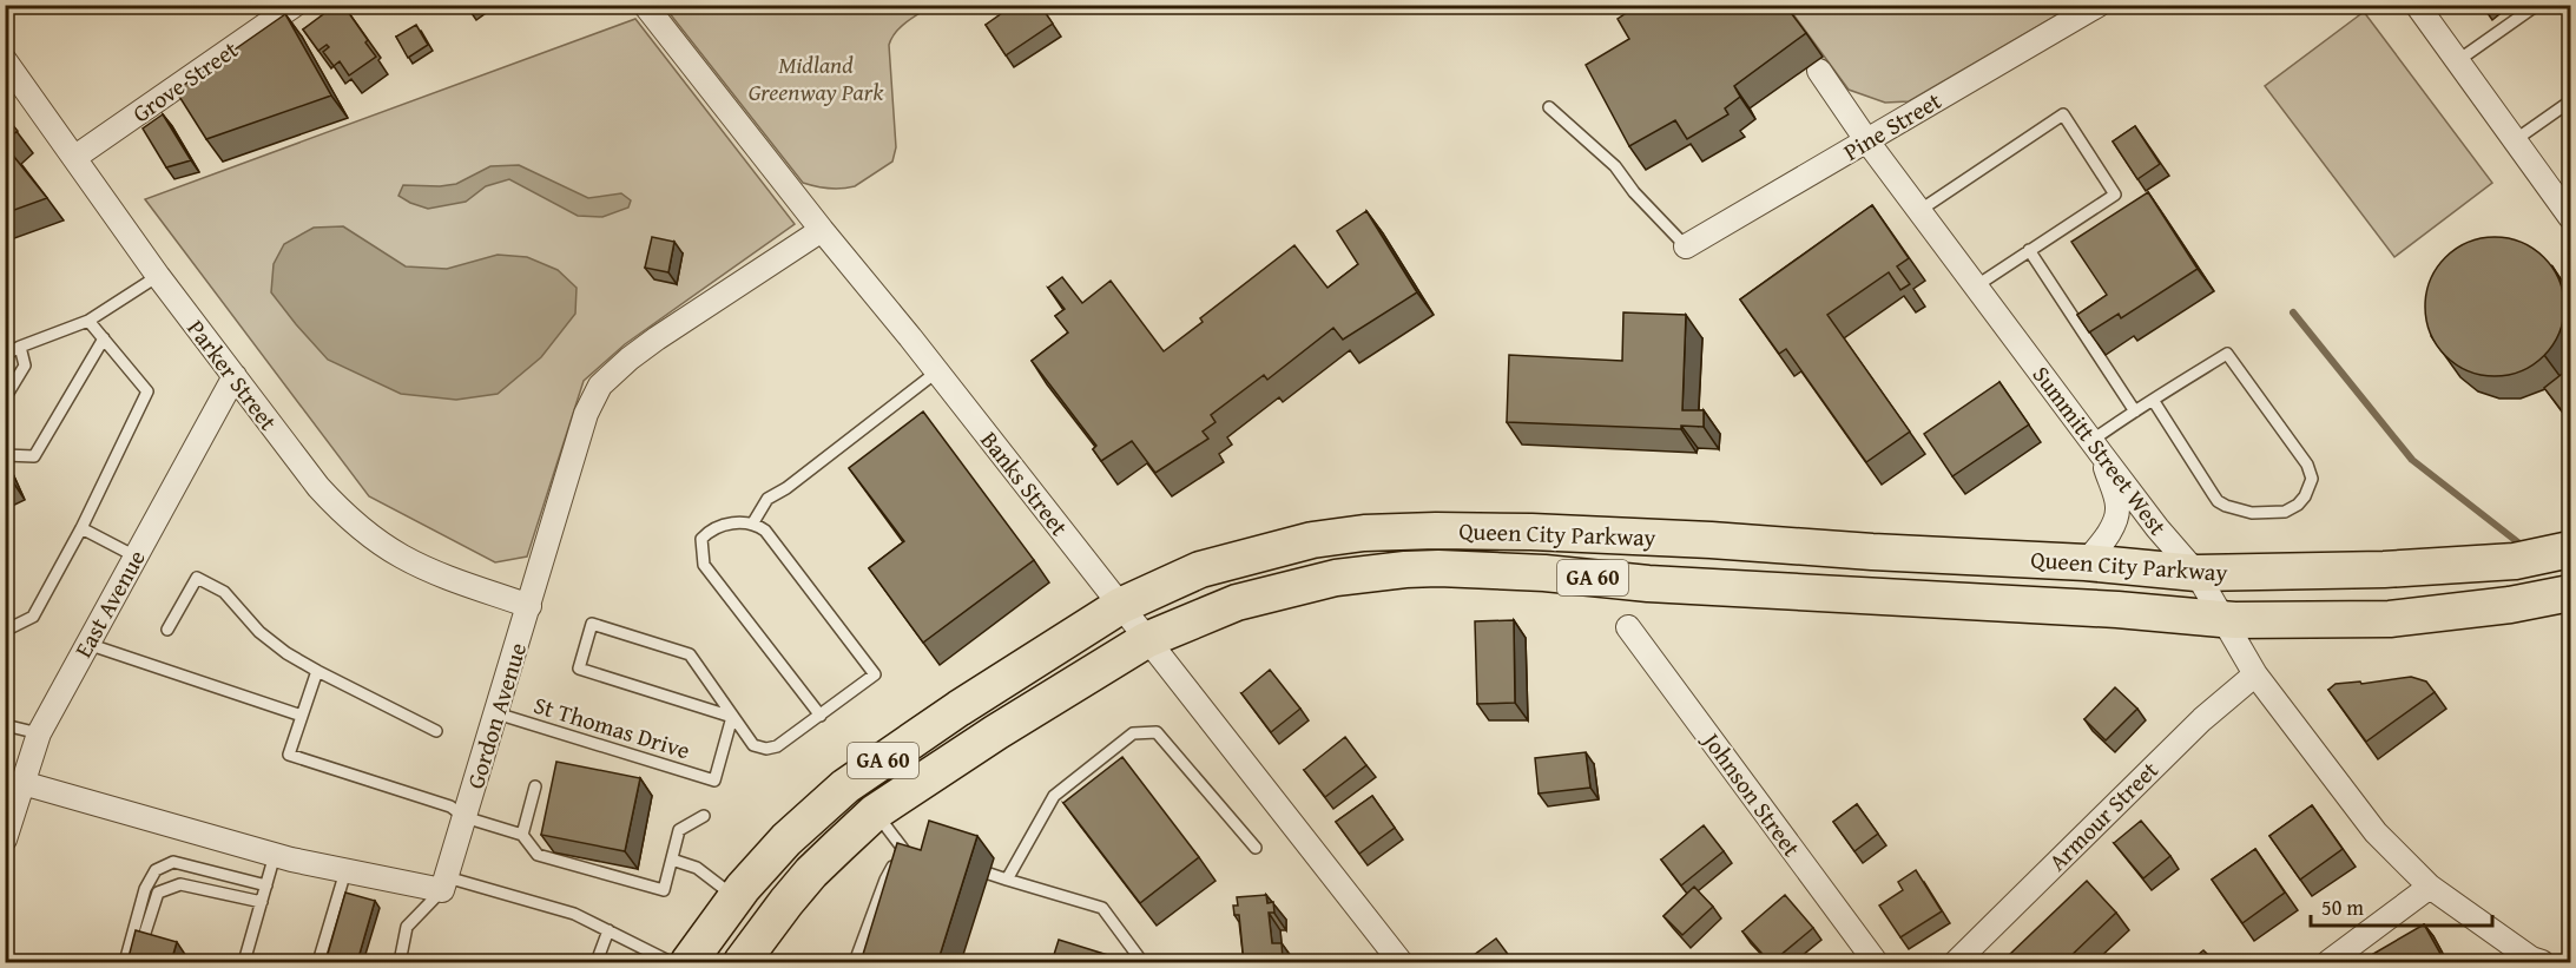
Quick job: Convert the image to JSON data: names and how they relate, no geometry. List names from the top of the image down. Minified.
{"streets":{"main road":["Queen City Parkway","GA 60"],"street":["Grove Street","Pine Street","Parker Street","Summitt Street West","Banks Street","East Avenue","Gordon Avenue","Johnson Street","Armour Street"],"lane":["St Thomas Drive"]},"crossings":[["Grove Street","Parker Street"],["Pine Street","Summitt Street West"],["Parker Street","East Avenue"],["Parker Street","Gordon Avenue"],["Summitt Street West","Queen City Parkway"],["Summitt Street West","Armour Street"],["Banks Street","Queen City Parkway"],["Banks Street","Gordon Avenue"],["Gordon Avenue","St Thomas Drive"]],"parks":["Midland Greenway Park"],"scale_bar":"50 m"}
